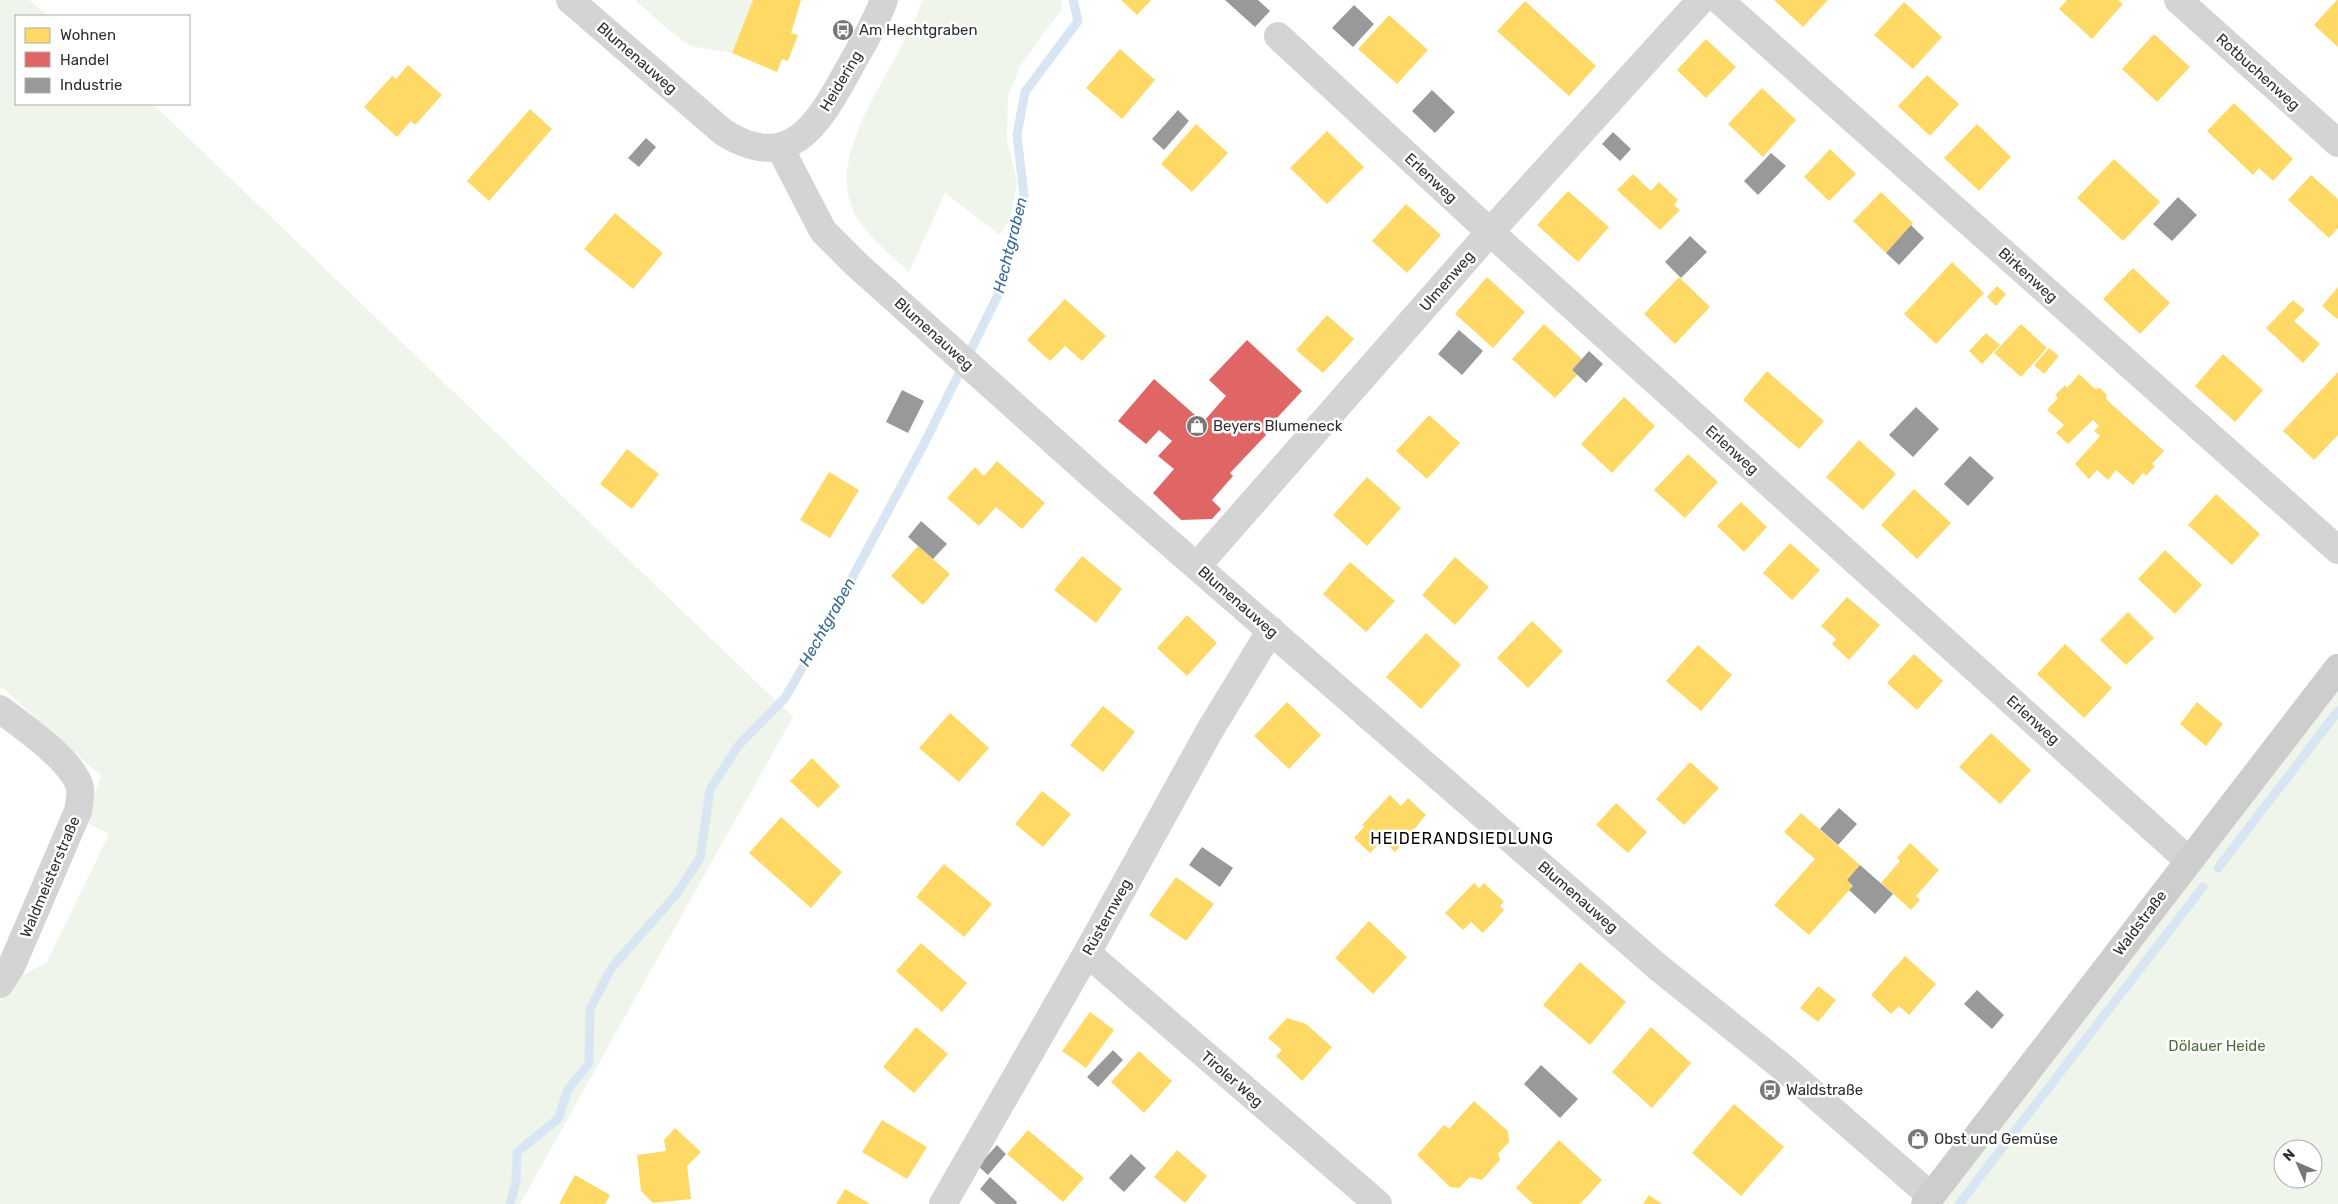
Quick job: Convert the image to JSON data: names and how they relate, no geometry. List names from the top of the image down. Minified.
{"streets":{"main road":["Waldstraße"],"street":["Blumenauweg","Rotbuchenweg","Heidering","Erlenweg","Birkenweg","Ulmenweg","Waldmeisterstraße","Rüsternweg","Tiroler Weg"]},"crossings":[["Blumenauweg","Heidering"],["Blumenauweg","Ulmenweg"],["Blumenauweg","Rüsternweg"],["Blumenauweg","Waldstraße"],["Erlenweg","Ulmenweg"],["Erlenweg","Waldstraße"],["Rüsternweg","Tiroler Weg"]],"districts":["HEIDERANDSIEDLUNG"],"water":["Hechtgraben"],"parks":["Dölauer Heide"],"places":{"bus stop":["Am Hechtgraben","Waldstraße"],"shop":["Beyers Blumeneck","Obst und Gemüse"]},"legend":["Wohnen","Handel","Industrie"],"north":"top left"}
